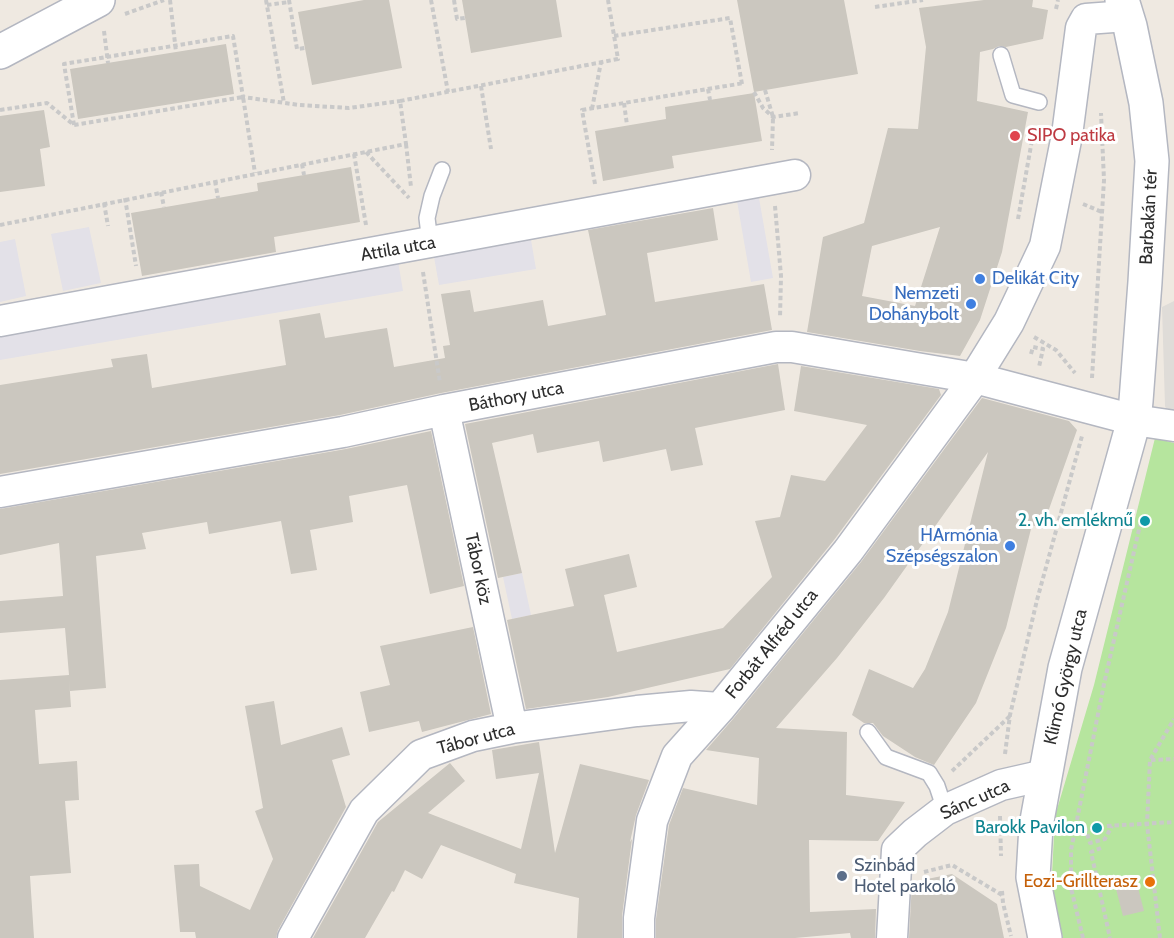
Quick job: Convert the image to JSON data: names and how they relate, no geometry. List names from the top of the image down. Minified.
{"streets":{"street":["Barbakán tér","Attila utca","Báthory utca","Tábor köz","Forbát Alfréd utca","Klimó György utca","Tábor utca","Sánc utca"]},"crossings":[["Barbakán tér","Báthory utca"],["Barbakán tér","Forbát Alfréd utca"],["Barbakán tér","Klimó György utca"],["Báthory utca","Tábor köz"],["Báthory utca","Forbát Alfréd utca"],["Báthory utca","Klimó György utca"],["Tábor köz","Tábor utca"],["Forbát Alfréd utca","Tábor utca"],["Klimó György utca","Sánc utca"]],"places":["SIPO patika","Delikát City","Nemzeti Dohánybolt","2. vh. emlékmű","HArmónia Szépségszalon","Barokk Pavilon","Szinbád Hotel parkoló","Eozi-Grillterasz"]}
